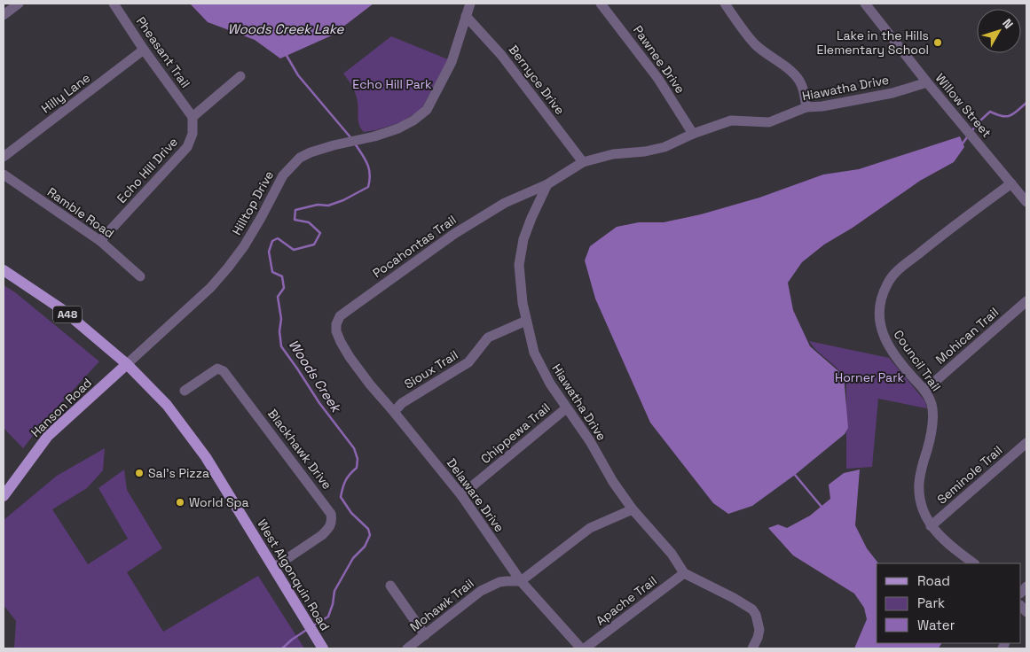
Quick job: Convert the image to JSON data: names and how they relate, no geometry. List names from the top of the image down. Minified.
{"streets":{"main road":["A48","Hanson Road","West Algonquin Road"],"street":["Pheasant Trail","Pawnee Drive","Bernyce Drive","Hiawatha Drive","Hilly Lane","Willow Street","Echo Hill Drive","Hilltop Drive","Ramble Road","Pocahontas Trail","Mohican Trail","Council Trail","Sioux Trail","Chippewa Trail","Blackhawk Drive","Seminole Trail","Delaware Drive","Apache Trail","Mohawk Trail"]},"crossings":[["Pheasant Trail","Hilly Lane"],["Pheasant Trail","Echo Hill Drive"],["Pawnee Drive","Hiawatha Drive"],["Bernyce Drive","Hiawatha Drive"],["Bernyce Drive","Hilltop Drive"],["Hiawatha Drive","Willow Street"],["Hiawatha Drive","Pocahontas Trail"],["Hiawatha Drive","Sioux Trail"],["Hiawatha Drive","Chippewa Trail"],["Hiawatha Drive","Apache Trail"],["Willow Street","Council Trail"],["Echo Hill Drive","Ramble Road"],["Hilltop Drive","Hanson Road"],["Hilltop Drive","West Algonquin Road"],["Pocahontas Trail","Delaware Drive"],["Mohican Trail","Council Trail"],["Council Trail","Seminole Trail"],["Sioux Trail","Delaware Drive"],["Hanson Road","West Algonquin Road"],["Chippewa Trail","Delaware Drive"],["Blackhawk Drive","West Algonquin Road"],["Delaware Drive","Apache Trail"],["Delaware Drive","Mohawk Trail"]],"water":["Woods Creek Lake","Woods Creek"],"parks":["Echo Hill Park","Horner Park"],"places":["Lake in the Hills Elementary School","Sal's Pizza","World Spa"],"legend":["Road","Park","Water"],"north":"top right"}
